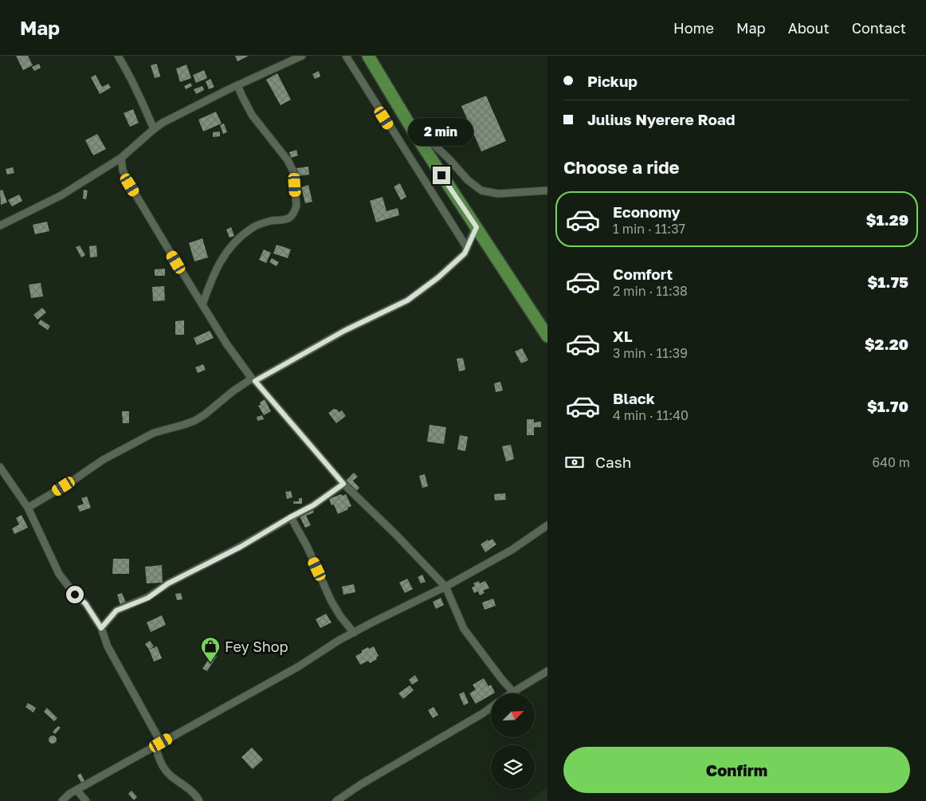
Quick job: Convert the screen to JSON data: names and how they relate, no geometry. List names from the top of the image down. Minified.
{"places":{"shop":["Fey Shop"]},"north":"top right","page":{"header":"Map","nav":["Home","Map","About","Contact"],"banner":["Pickup","Julius Nyerere Road"],"bubble":"2 min","heading":"Choose a ride","list":[{"name":"Economy","note":"1 min · 11:37","value":"$1.29"},{"name":"Comfort","note":"2 min · 11:38","value":"$1.75"},{"name":"XL","note":"3 min · 11:39","value":"$2.20"},{"name":"Black","note":"4 min · 11:40","value":"$1.70"}],"pay":["Cash","640 m"],"buttons":"Confirm"}}
